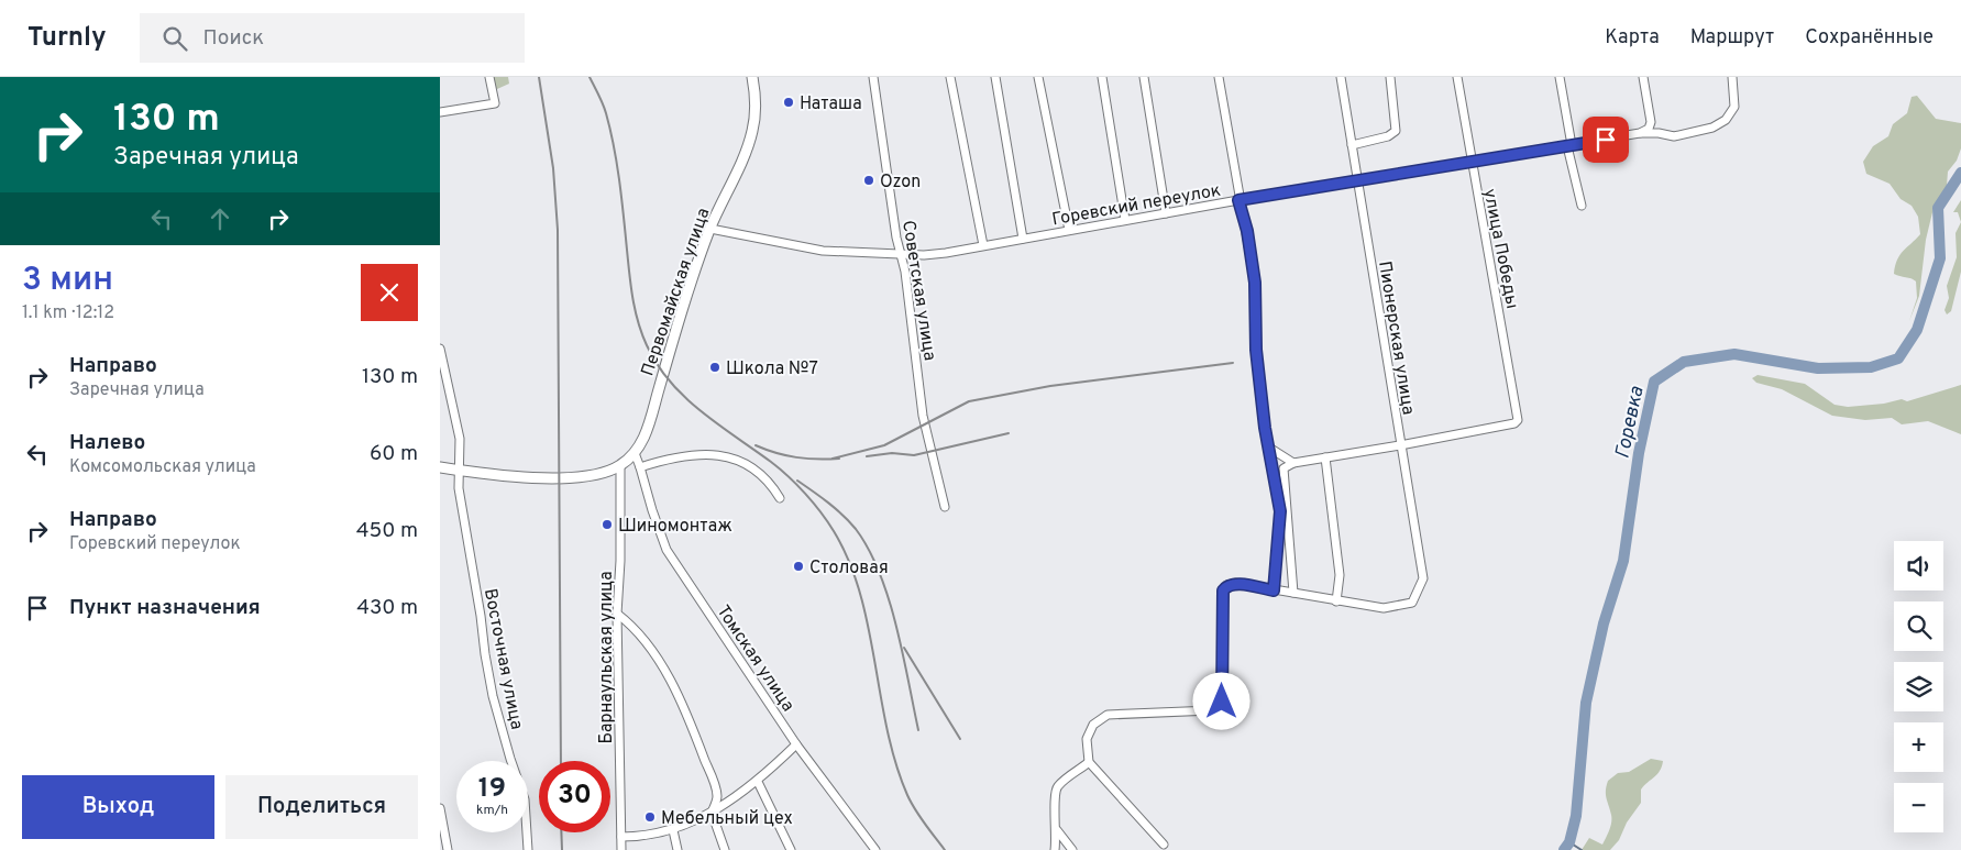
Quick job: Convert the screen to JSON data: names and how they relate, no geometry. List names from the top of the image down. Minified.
{"streets":{"main road":["Первомайская улица"],"street":["Горевский переулок","улица Победы","Советская улица","Пионерская улица","Барнаульская улица","Томская улица","Восточная улица"]},"crossings":[["Горевский переулок","улица Победы"],["Горевский переулок","Советская улица"],["Горевский переулок","Первомайская улица"],["Горевский переулок","Пионерская улица"],["улица Победы","Пионерская улица"],["Первомайская улица","Барнаульская улица"],["Первомайская улица","Восточная улица"]],"water":["Горевка"],"places":["Наташа","Ozon","Школа №7","Шиномонтаж","Столовая","Мебельный цех"],"page":{"header":"Turnly","search":"Поиск","nav":["Карта","Маршрут","Сохранённые"],"turn":["130 m","Заречная улица"],"heading":["3 мин","1.1 km · 12:12"],"list":[{"name":"Направо","note":"Заречная улица","value":"130 m"},{"name":"Налево","note":"Комсомольская улица","value":"60 m"},{"name":"Направо","note":"Горевский переулок","value":"450 m"},{"name":"Пункт назначения","value":"430 m"}],"map_buttons":["+","−"],"speed":"19 km/h","limit":"30","buttons":["Выход","Поделиться"]}}
